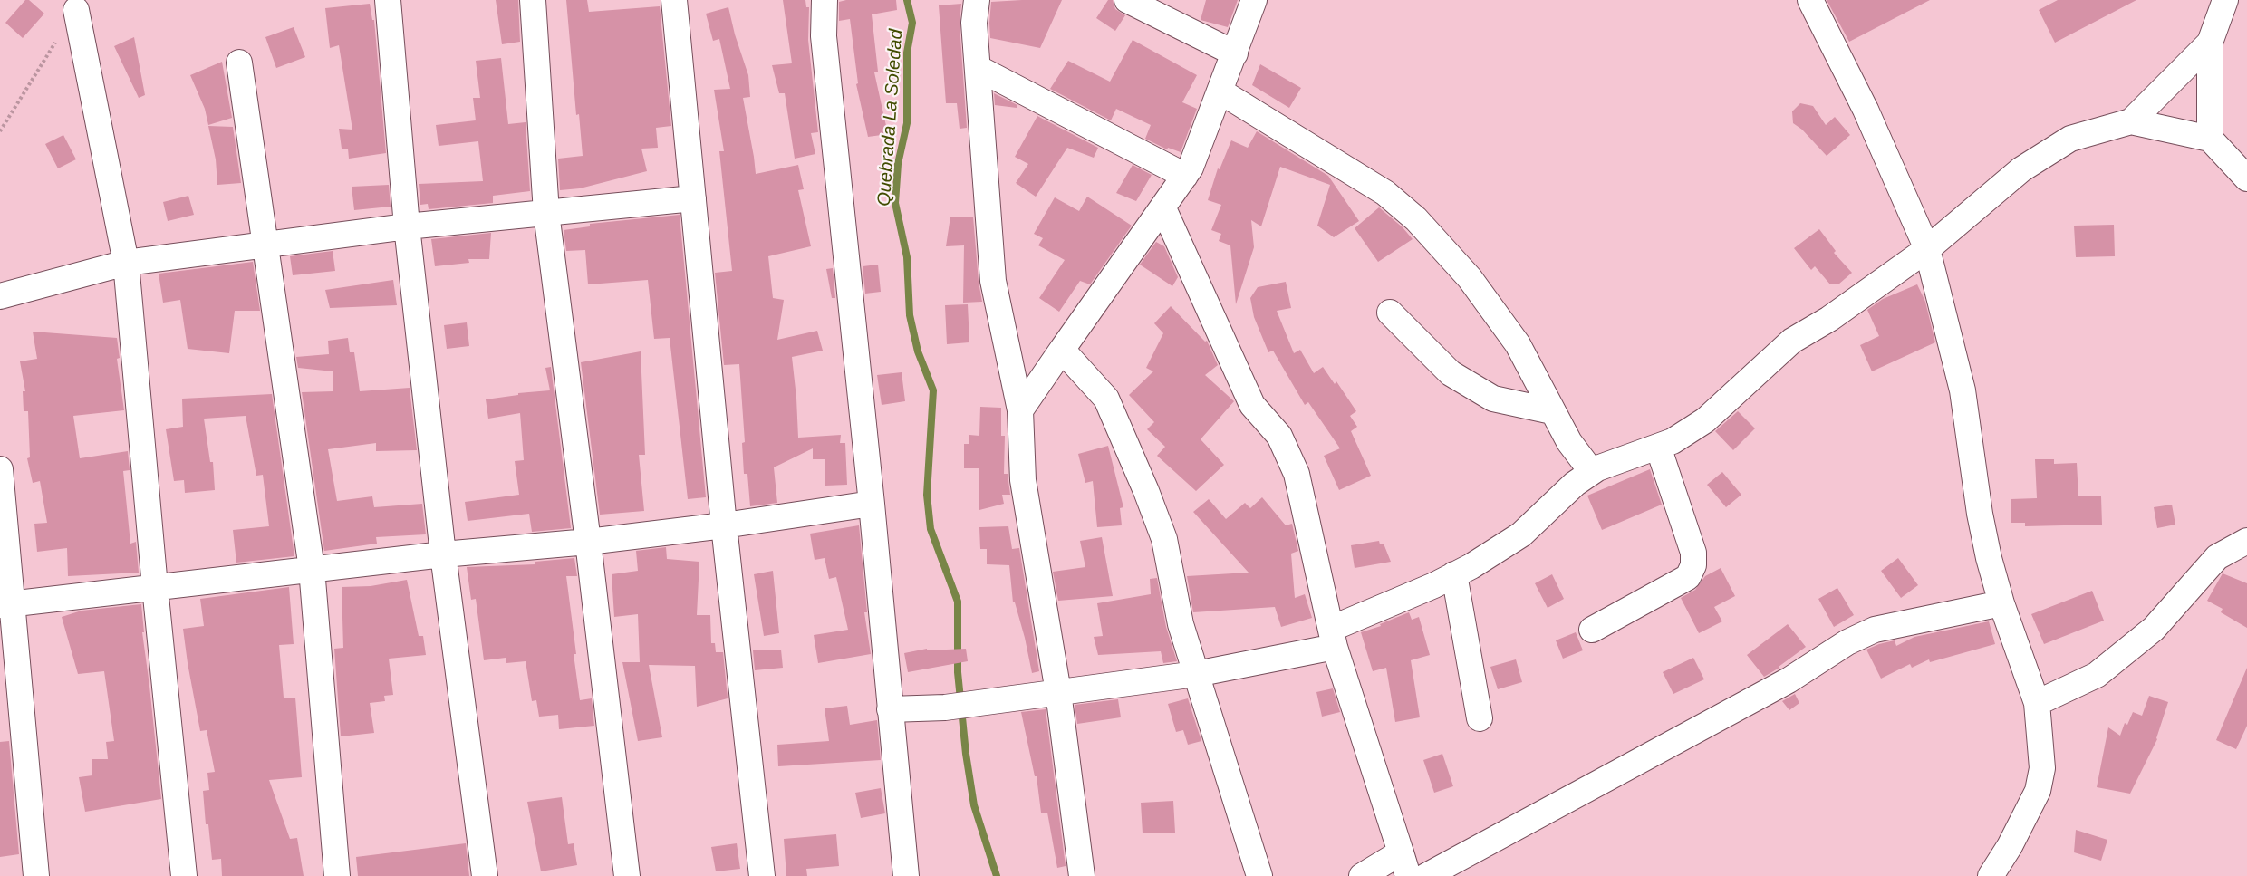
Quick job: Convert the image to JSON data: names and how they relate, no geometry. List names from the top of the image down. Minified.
{"water":["Quebrada La Soledad"]}
